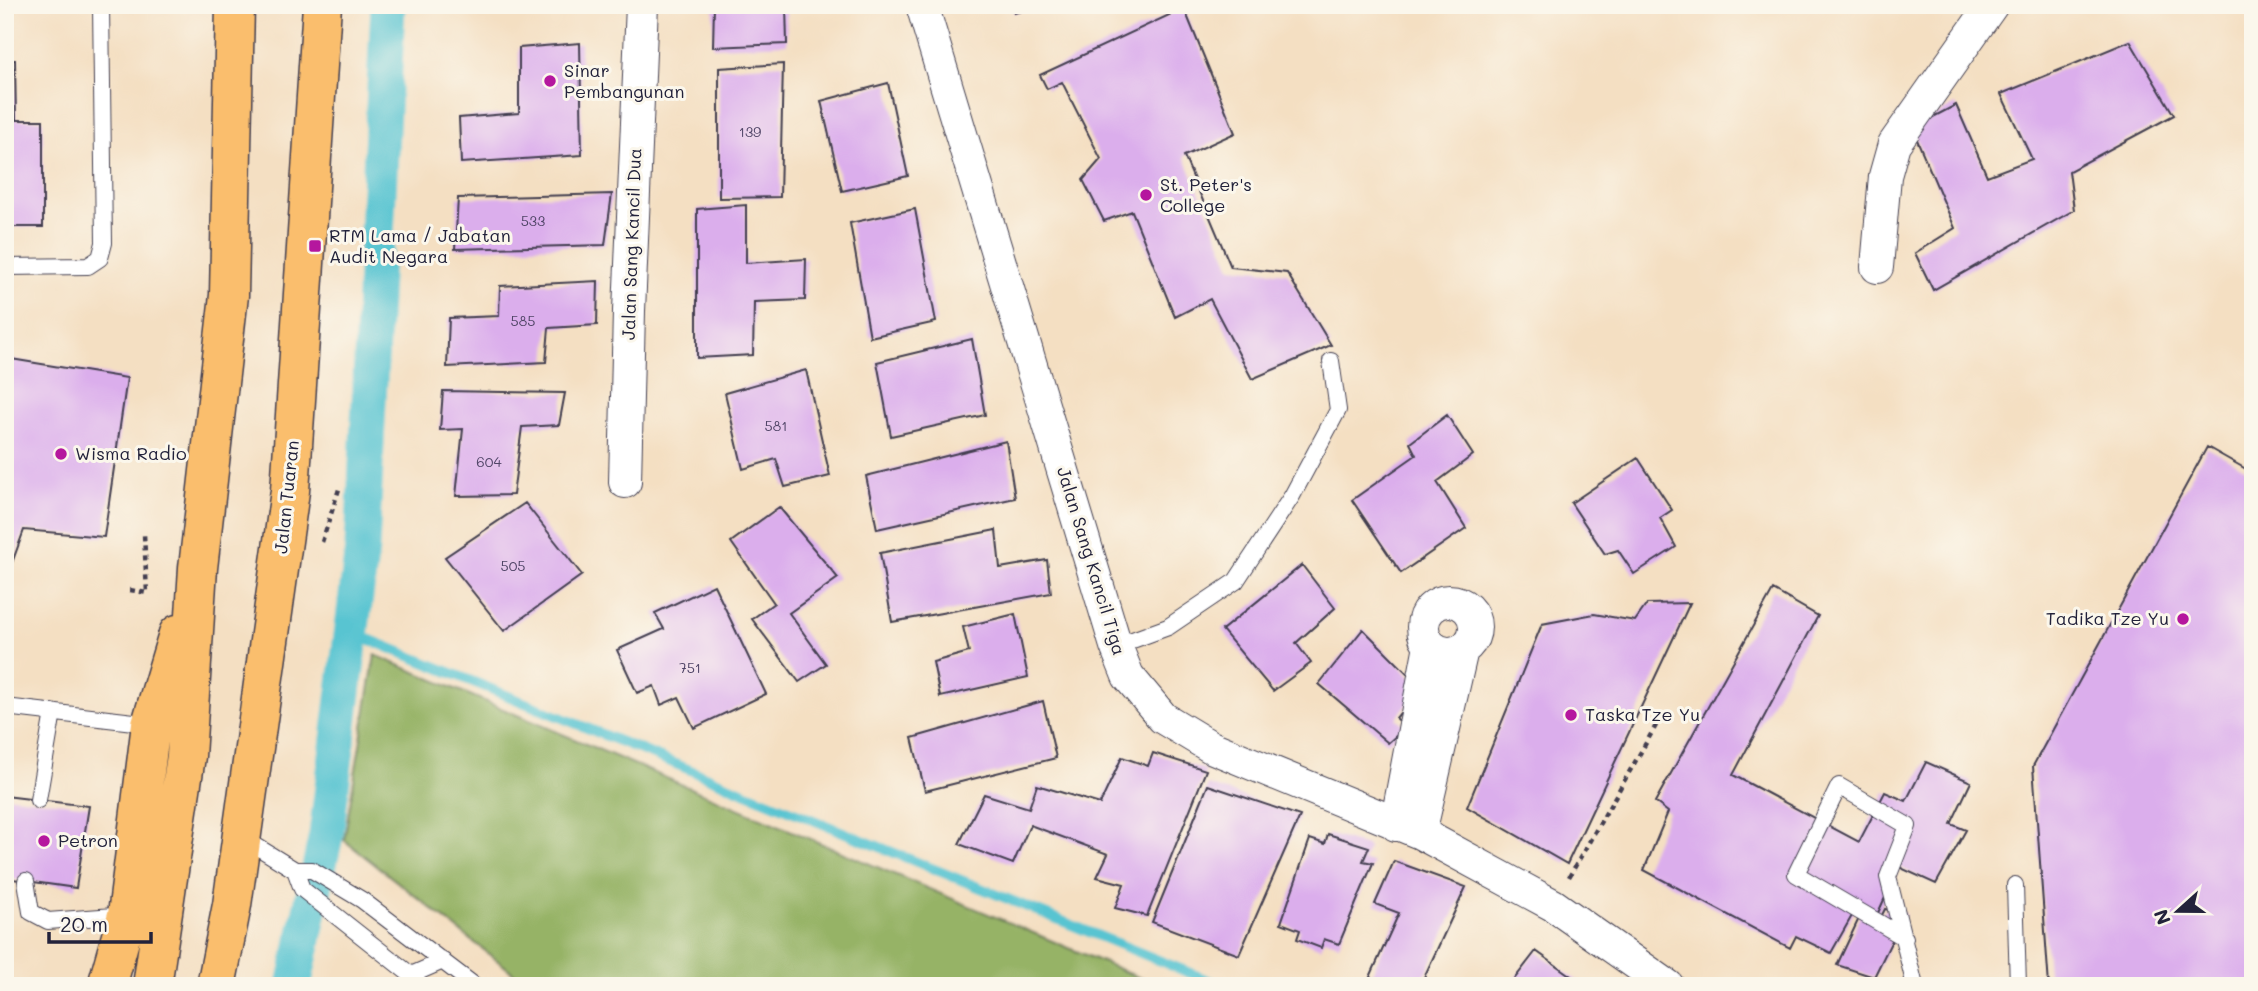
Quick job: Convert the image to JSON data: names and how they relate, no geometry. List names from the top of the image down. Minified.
{"streets":{"main road":["Jalan Tuaran"],"street":["Jalan Sang Kancil Dua","Jalan Sang Kancil Tiga"]},"places":{"other":["Sinar Pembangunan","St. Peter's College","Wisma Radio","Tadika Tze Yu","Taska Tze Yu","Petron"],"transit":["RTM Lama / Jabatan Audit Negara"]},"house_numbers":["139","533","585","581","604","505","751"],"scale_bar":"20 m","north":"left"}
